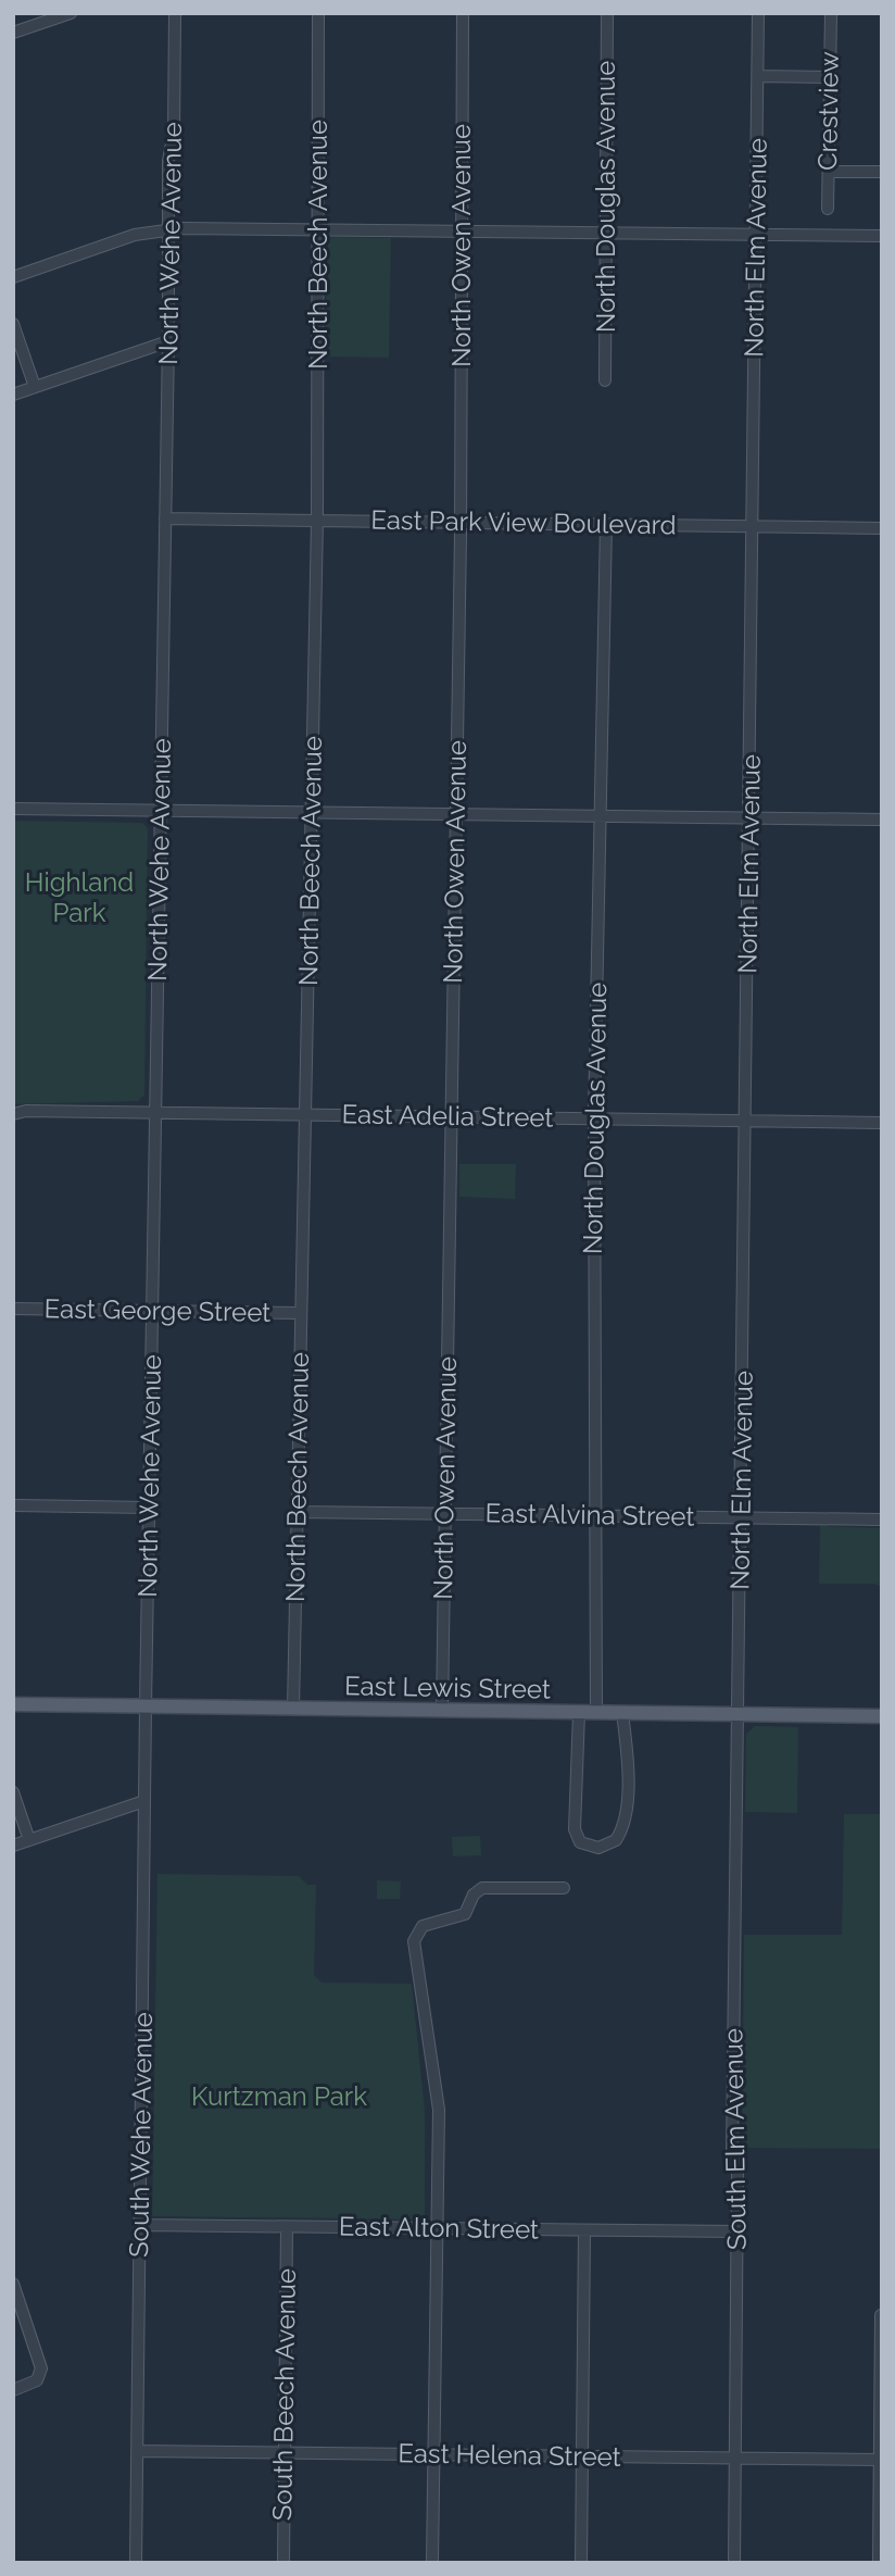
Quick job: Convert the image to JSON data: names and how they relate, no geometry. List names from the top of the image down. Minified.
{"streets":{"main road":["East Lewis Street"],"street":["Crestview","North Douglas Avenue","North Wehe Avenue","North Beech Avenue","North Owen Avenue","North Elm Avenue","East Park View Boulevard","East Adelia Street","East George Street","East Alvina Street","South Wehe Avenue","South Elm Avenue","East Alton Street","South Beech Avenue","East Helena Street"]},"crossings":[["North Douglas Avenue","East Park View Boulevard"],["North Douglas Avenue","East Adelia Street"],["North Douglas Avenue","East Alvina Street"],["North Douglas Avenue","East Lewis Street"],["North Wehe Avenue","East Park View Boulevard"],["North Wehe Avenue","East Adelia Street"],["North Wehe Avenue","East George Street"],["North Wehe Avenue","East Lewis Street"],["North Wehe Avenue","South Wehe Avenue"],["North Beech Avenue","East Park View Boulevard"],["North Beech Avenue","East Adelia Street"],["North Beech Avenue","East George Street"],["North Beech Avenue","East Alvina Street"],["North Beech Avenue","East Lewis Street"],["North Owen Avenue","East Park View Boulevard"],["North Owen Avenue","East Adelia Street"],["North Owen Avenue","East Alvina Street"],["North Owen Avenue","East Lewis Street"],["North Elm Avenue","East Park View Boulevard"],["North Elm Avenue","East Adelia Street"],["North Elm Avenue","East Alvina Street"],["North Elm Avenue","East Lewis Street"],["North Elm Avenue","South Elm Avenue"],["East Lewis Street","South Wehe Avenue"],["East Lewis Street","South Elm Avenue"],["South Wehe Avenue","East Alton Street"],["South Wehe Avenue","East Helena Street"],["South Elm Avenue","East Alton Street"],["South Elm Avenue","East Helena Street"],["East Alton Street","South Beech Avenue"],["South Beech Avenue","East Helena Street"]],"parks":["Highland Park","Kurtzman Park"]}
